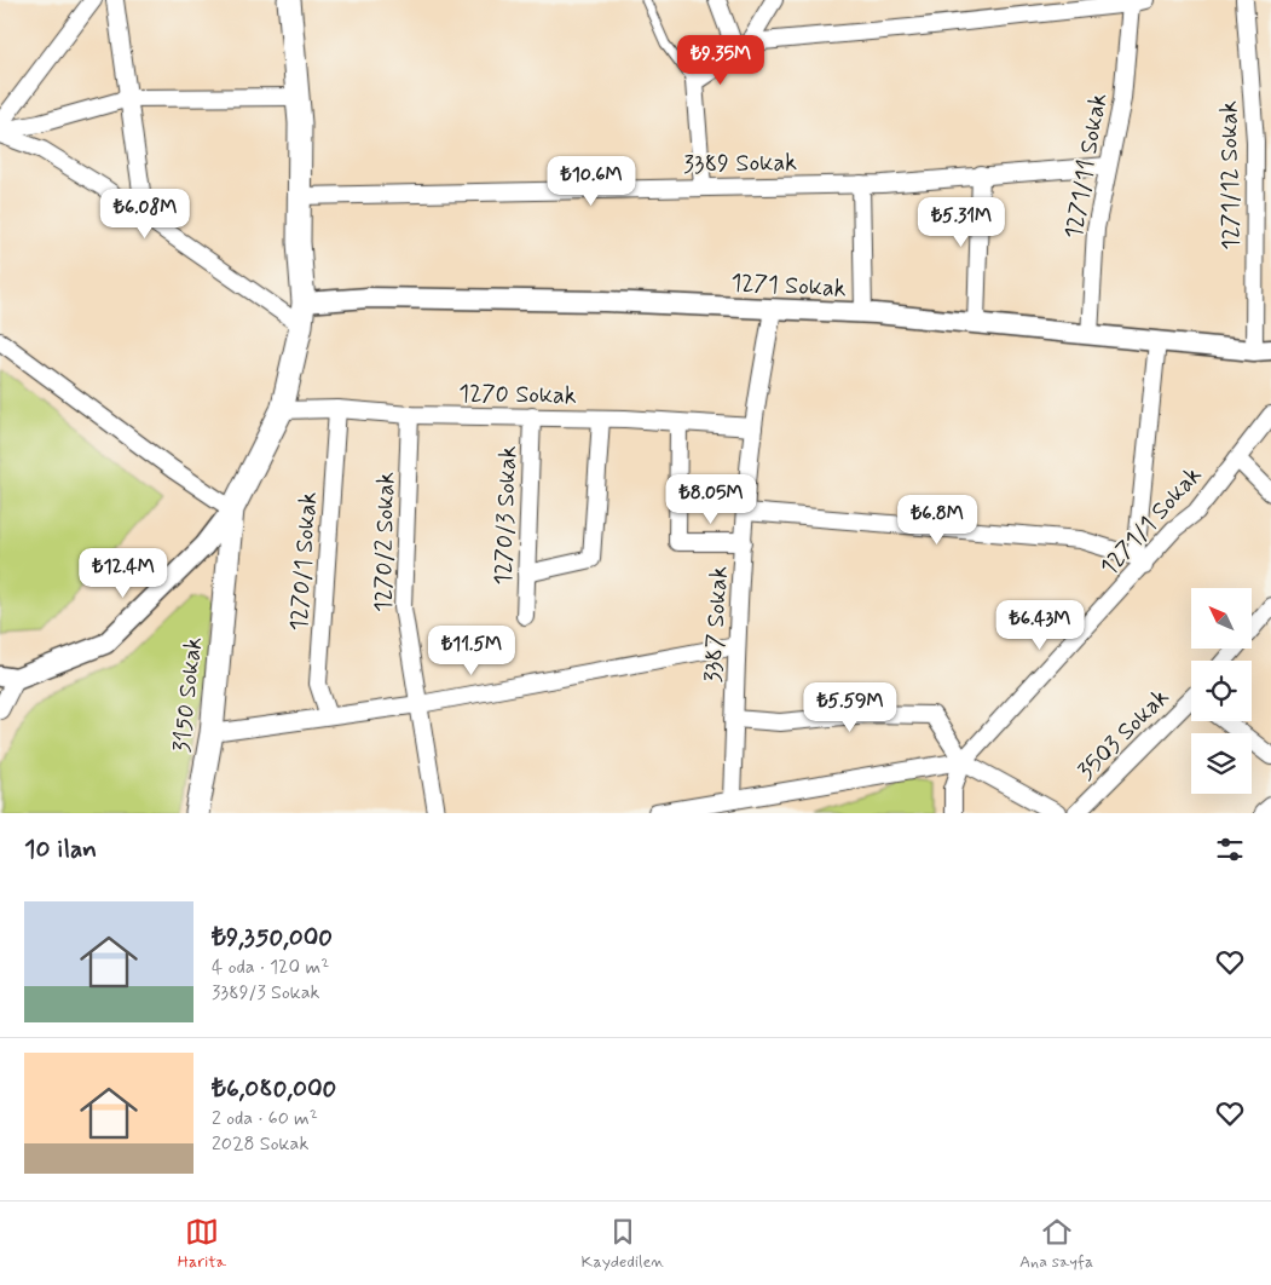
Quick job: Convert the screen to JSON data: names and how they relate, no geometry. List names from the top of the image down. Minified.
{"streets":{"main road":["3150 Sokak"],"street":["3389 Sokak","1271/11 Sokak","1271/12 Sokak","1271 Sokak","1270 Sokak","1270/3 Sokak","1271/1 Sokak","1270/2 Sokak","1270/1 Sokak","3387 Sokak","3503 Sokak"]},"crossings":[["3389 Sokak","1271/11 Sokak"],["1271/11 Sokak","1271 Sokak"],["1271/12 Sokak","1271 Sokak"],["1271 Sokak","3387 Sokak"],["1270 Sokak","1270/3 Sokak"],["1270 Sokak","1270/2 Sokak"],["1270 Sokak","1270/1 Sokak"],["1270 Sokak","3387 Sokak"]],"north":"top left","page":{"price":["₺9.35M","₺10.6M","₺6.08M","₺5.31M","₺8.05M","₺6.8M","₺12.4M","₺6.43M","₺11.5M","₺5.59M"],"heading":"10 ilan","list":[{"name":"₺9,350,000","note":"4 oda · 120 m² · 3389/3 Sokak"},{"name":"₺6,080,000","note":"2 oda · 60 m² · 2028 Sokak"}],"tabs":["Harita","Kaydedilen","Ana sayfa"]}}
